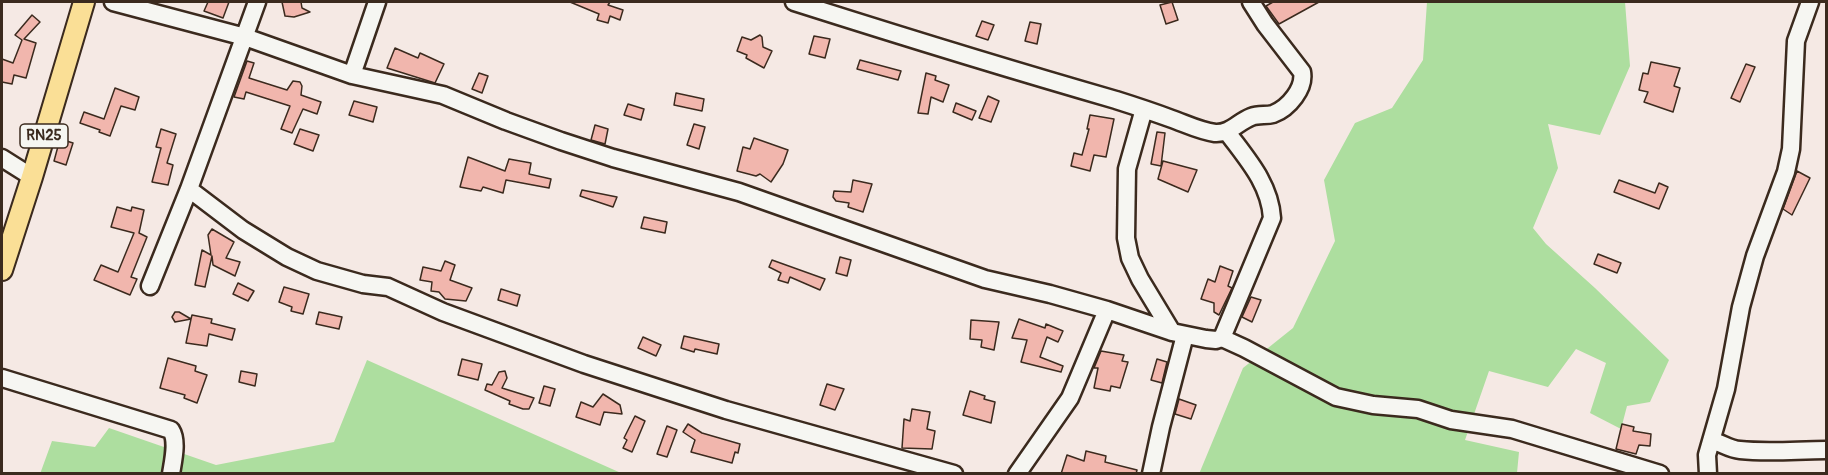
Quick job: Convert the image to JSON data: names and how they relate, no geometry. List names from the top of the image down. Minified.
{"streets":{"main road":["RN25"]}}
